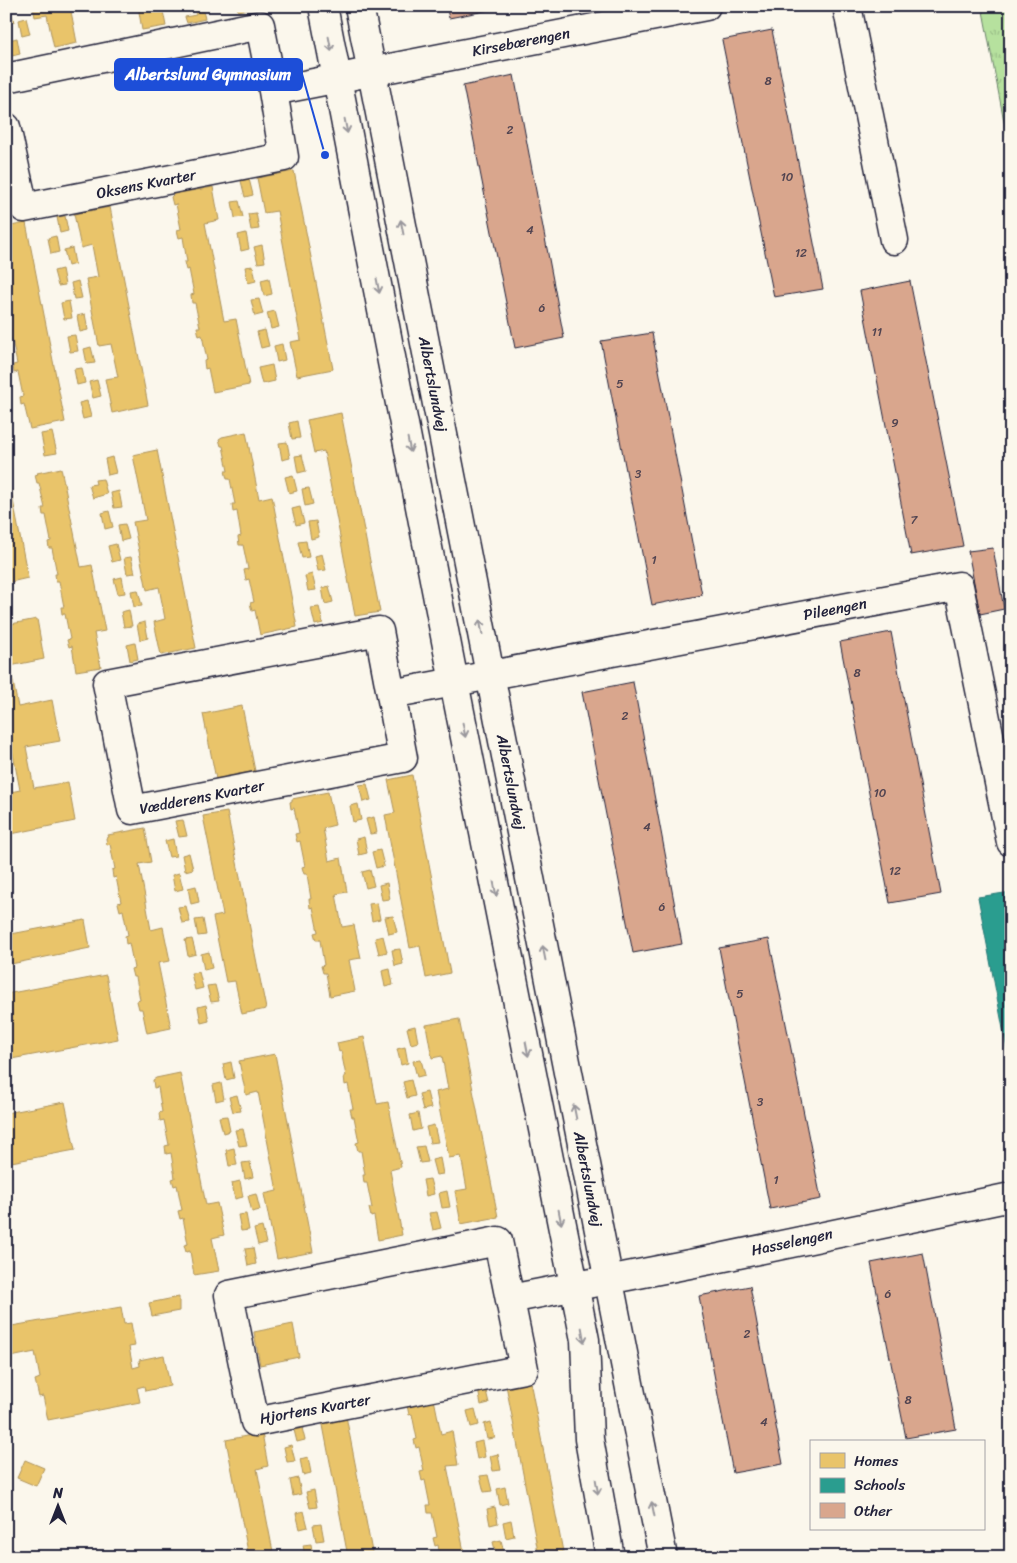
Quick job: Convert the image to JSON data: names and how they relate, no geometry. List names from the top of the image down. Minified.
{"streets":{"street":["Kirsebærengen","Oksens Kvarter","Albertslundvej","Pileengen","Vædderens Kvarter","Hasselengen","Hjortens Kvarter"]},"crossings":[["Kirsebærengen","Albertslundvej"],["Albertslundvej","Pileengen"],["Albertslundvej","Hasselengen"]],"places":["Albertslund Gymnasium"],"house_numbers":["8","2","10","4","12","6","11","5","9","3","7","1","8","2","10","4","12","6","5","3","1","6","2","8","4"],"legend":["Homes","Schools","Other"],"north":"top"}
